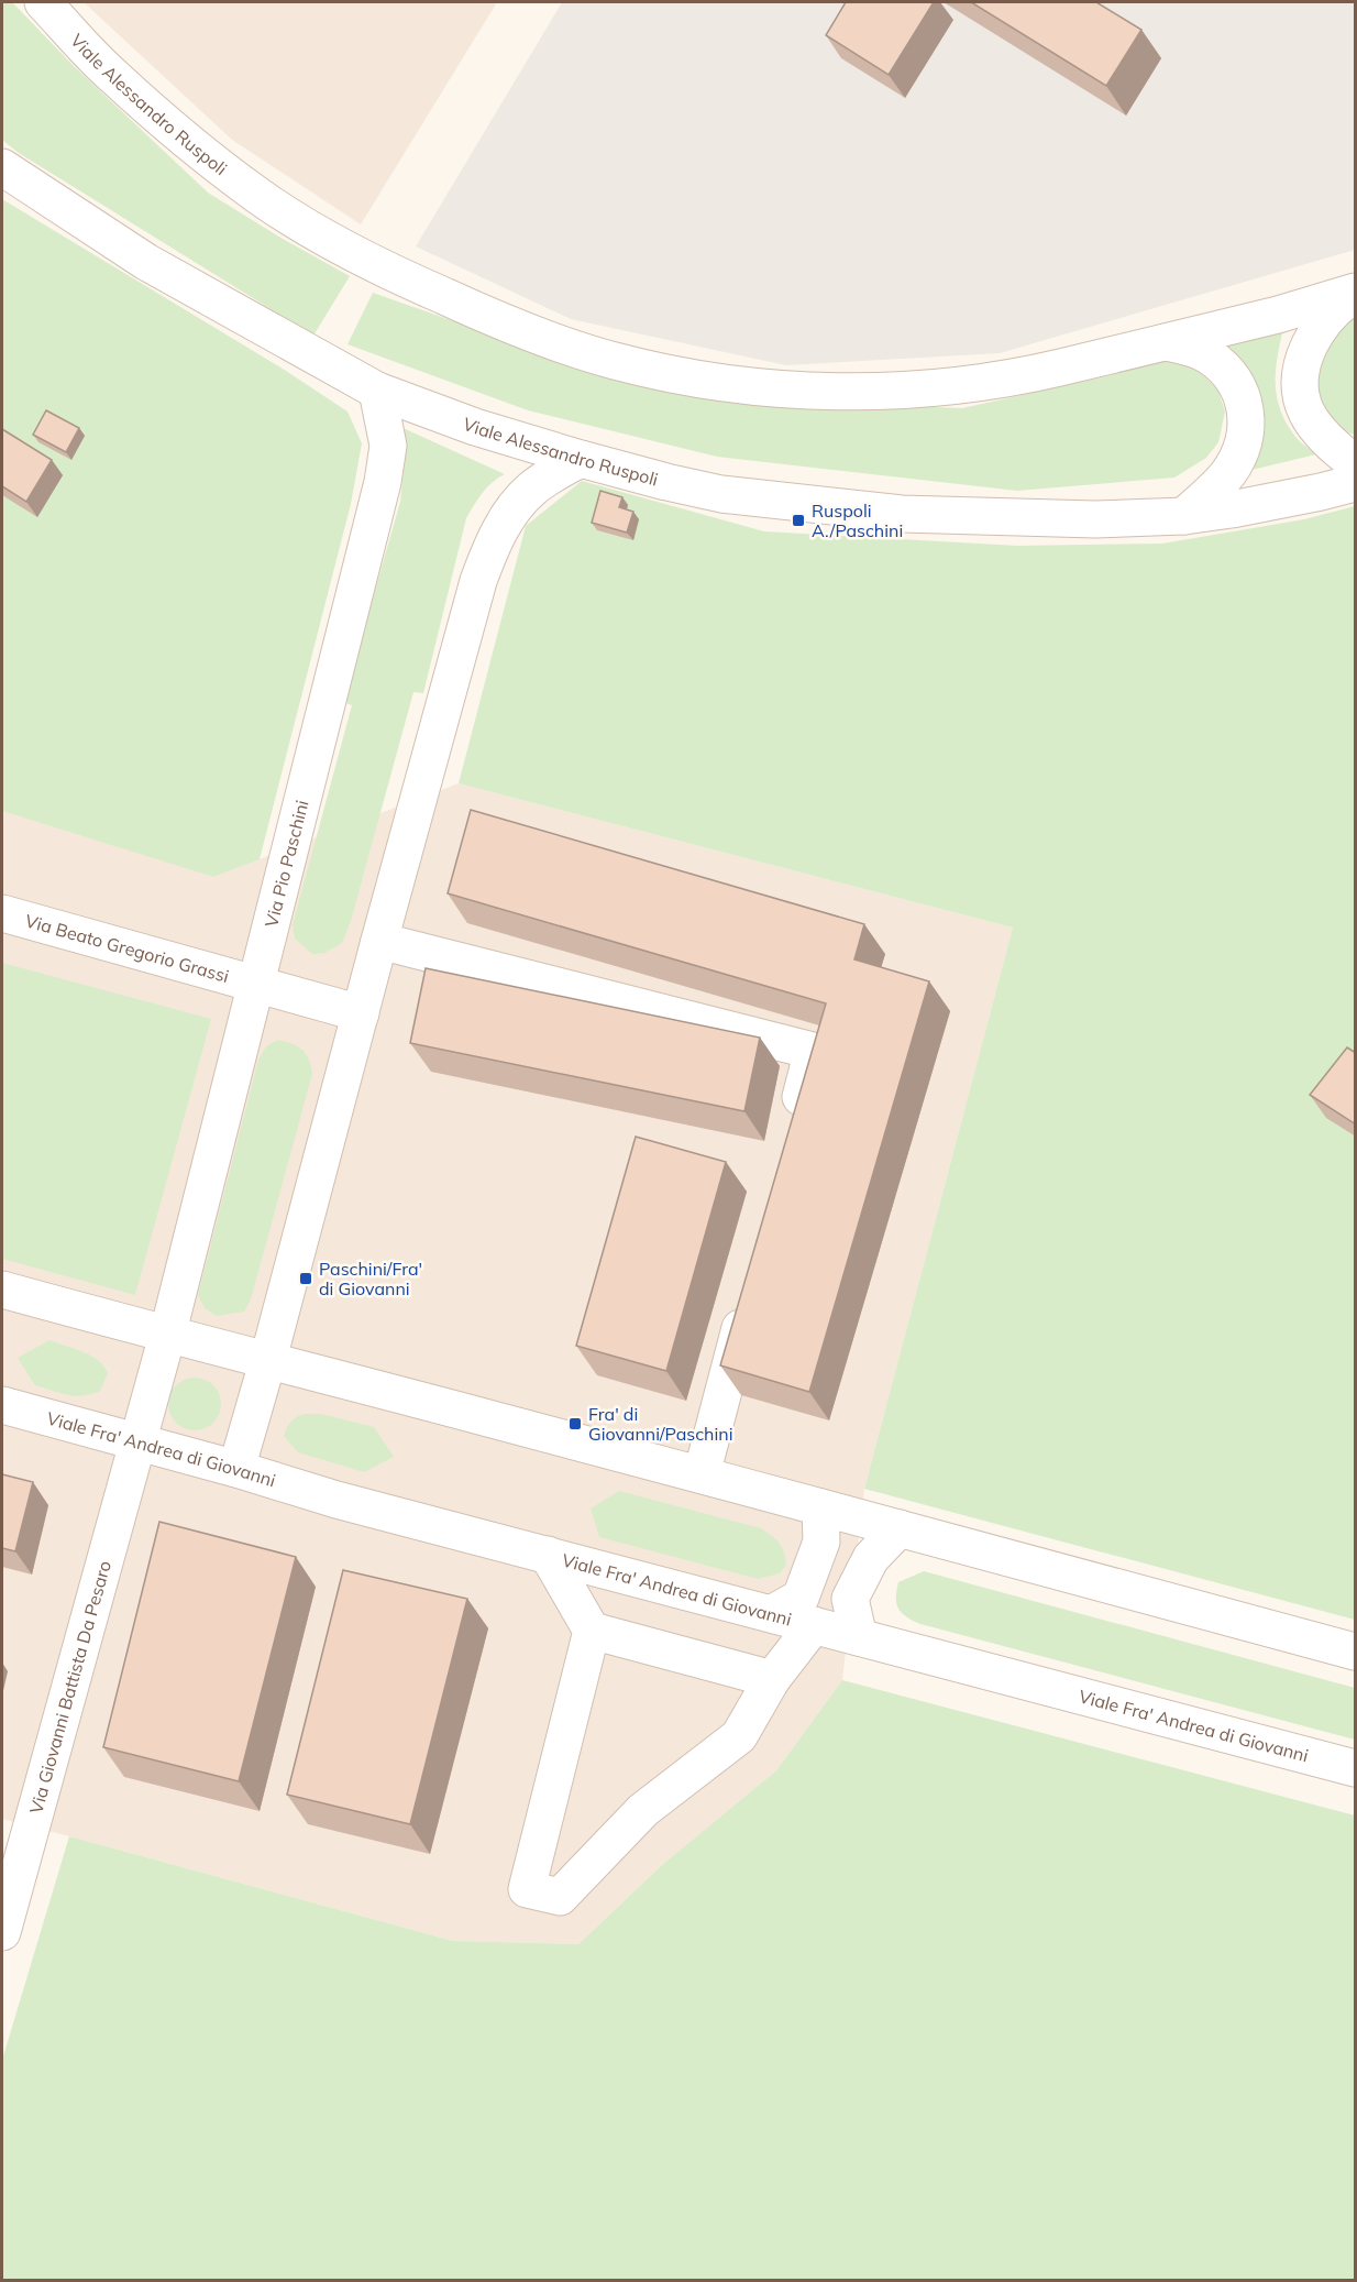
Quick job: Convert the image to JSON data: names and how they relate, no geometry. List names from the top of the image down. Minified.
{"streets":{"street":["Viale Alessandro Ruspoli","Via Pio Paschini","Via Beato Gregorio Grassi","Viale Fra' Andrea di Giovanni","Via Giovanni Battista Da Pesaro"]},"crossings":[["Viale Alessandro Ruspoli","Via Pio Paschini"],["Via Pio Paschini","Via Beato Gregorio Grassi"],["Via Pio Paschini","Via Giovanni Battista Da Pesaro"],["Viale Fra' Andrea di Giovanni","Via Giovanni Battista Da Pesaro"]],"places":{"transit":["Ruspoli A./Paschini","Paschini/Fra' di Giovanni","Fra' di Giovanni/Paschini"]}}
